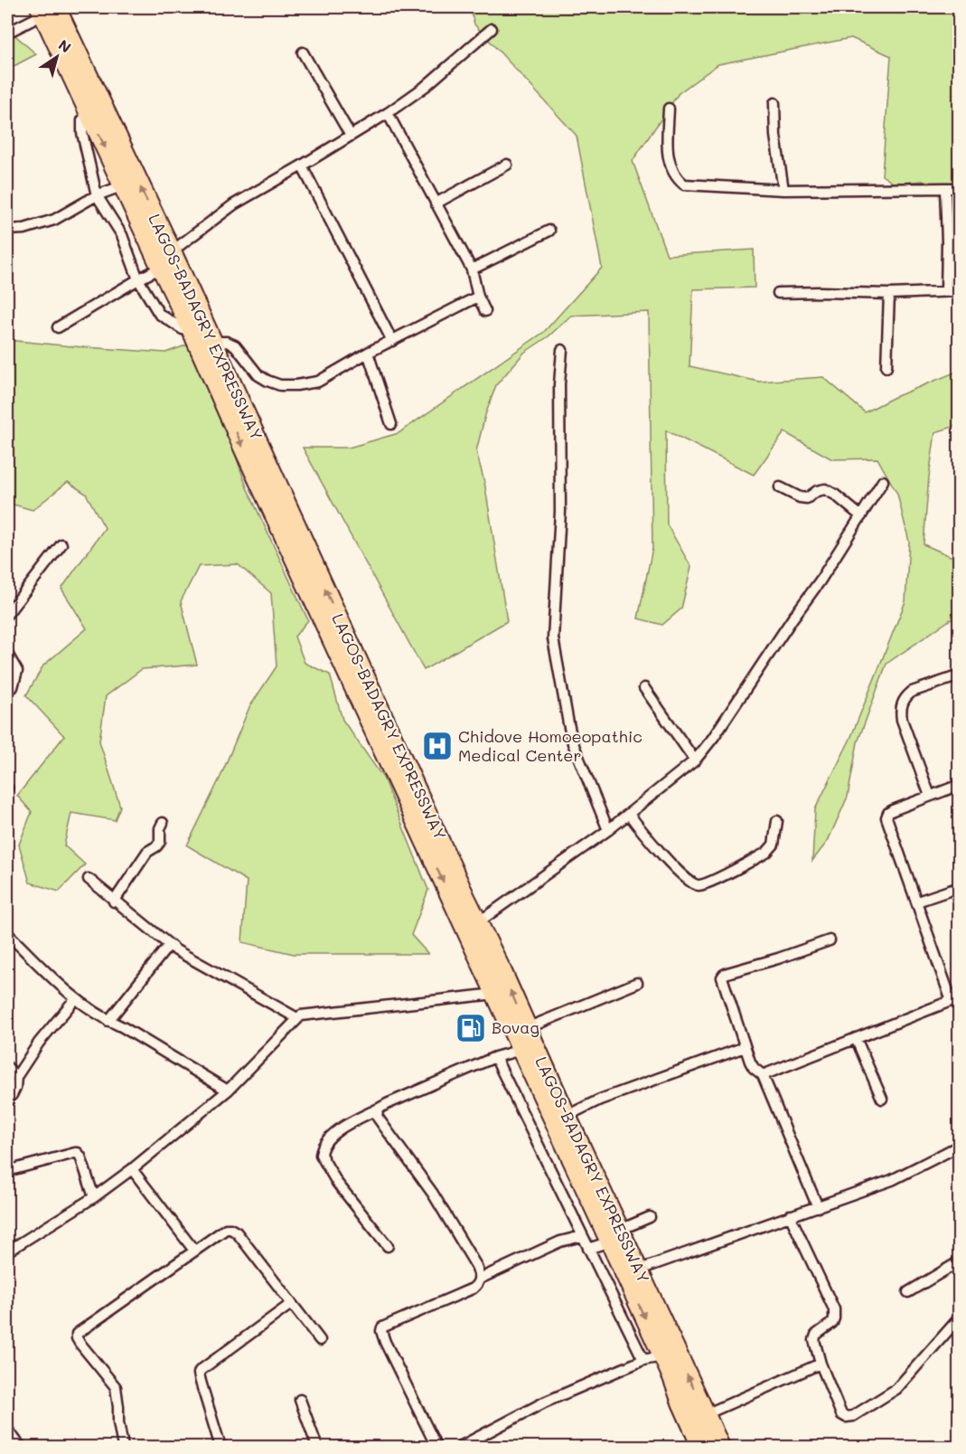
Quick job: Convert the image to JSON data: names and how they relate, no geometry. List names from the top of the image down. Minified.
{"streets":{"highway":["LAGOS-BADAGRY EXPRESSWAY"]},"places":{"hospital":["Chidove Homoeopathic Medical Center"],"fuel station":["Bovag"]},"north":"top right"}
